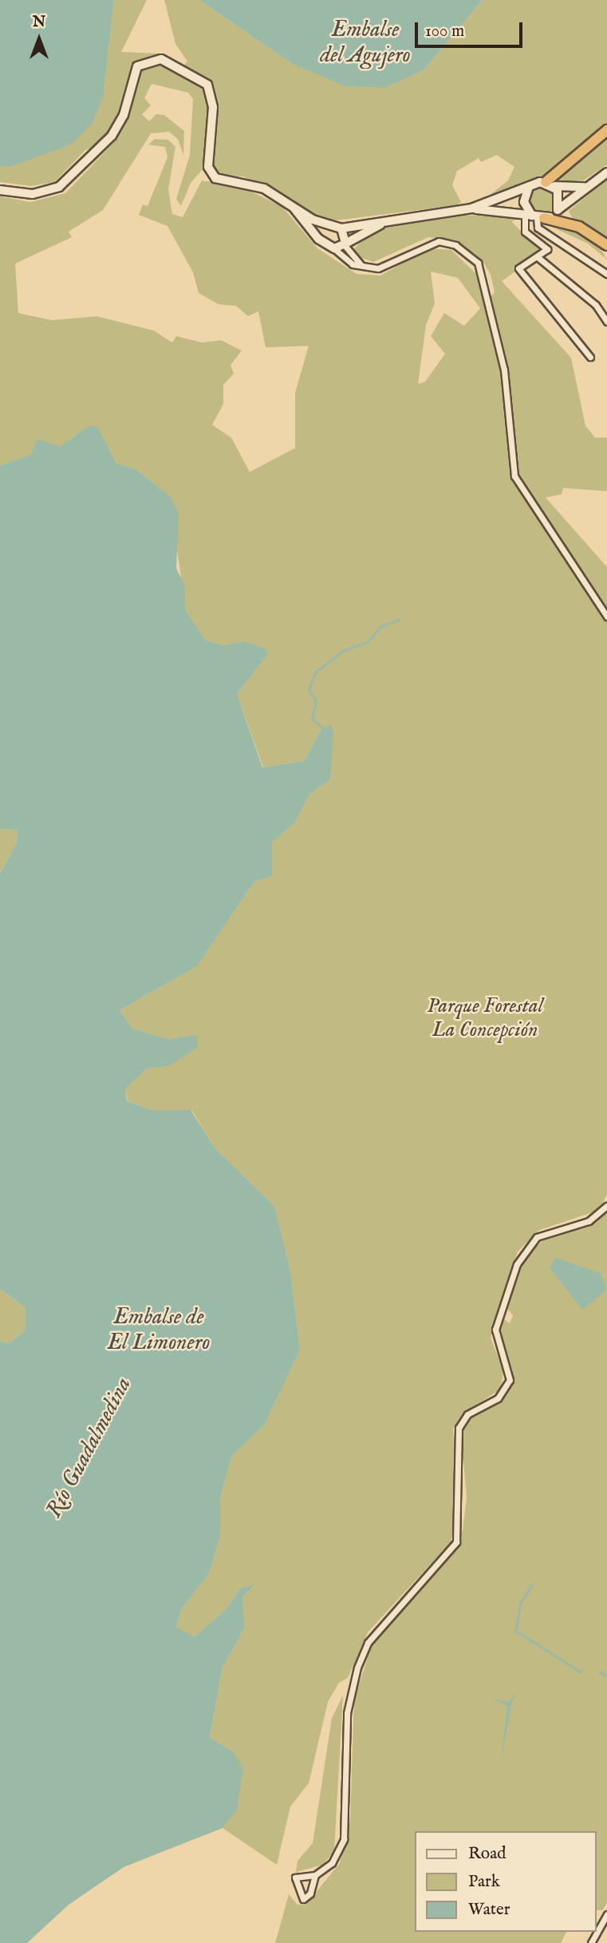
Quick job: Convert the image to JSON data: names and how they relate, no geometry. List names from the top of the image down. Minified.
{"water":["Embalse del Agujero","Embalse de El Limonero","Río Guadalmedina"],"parks":["Parque Forestal La Concepción"],"legend":["Road","Park","Water"],"scale_bar":"100 m","north":"top"}
